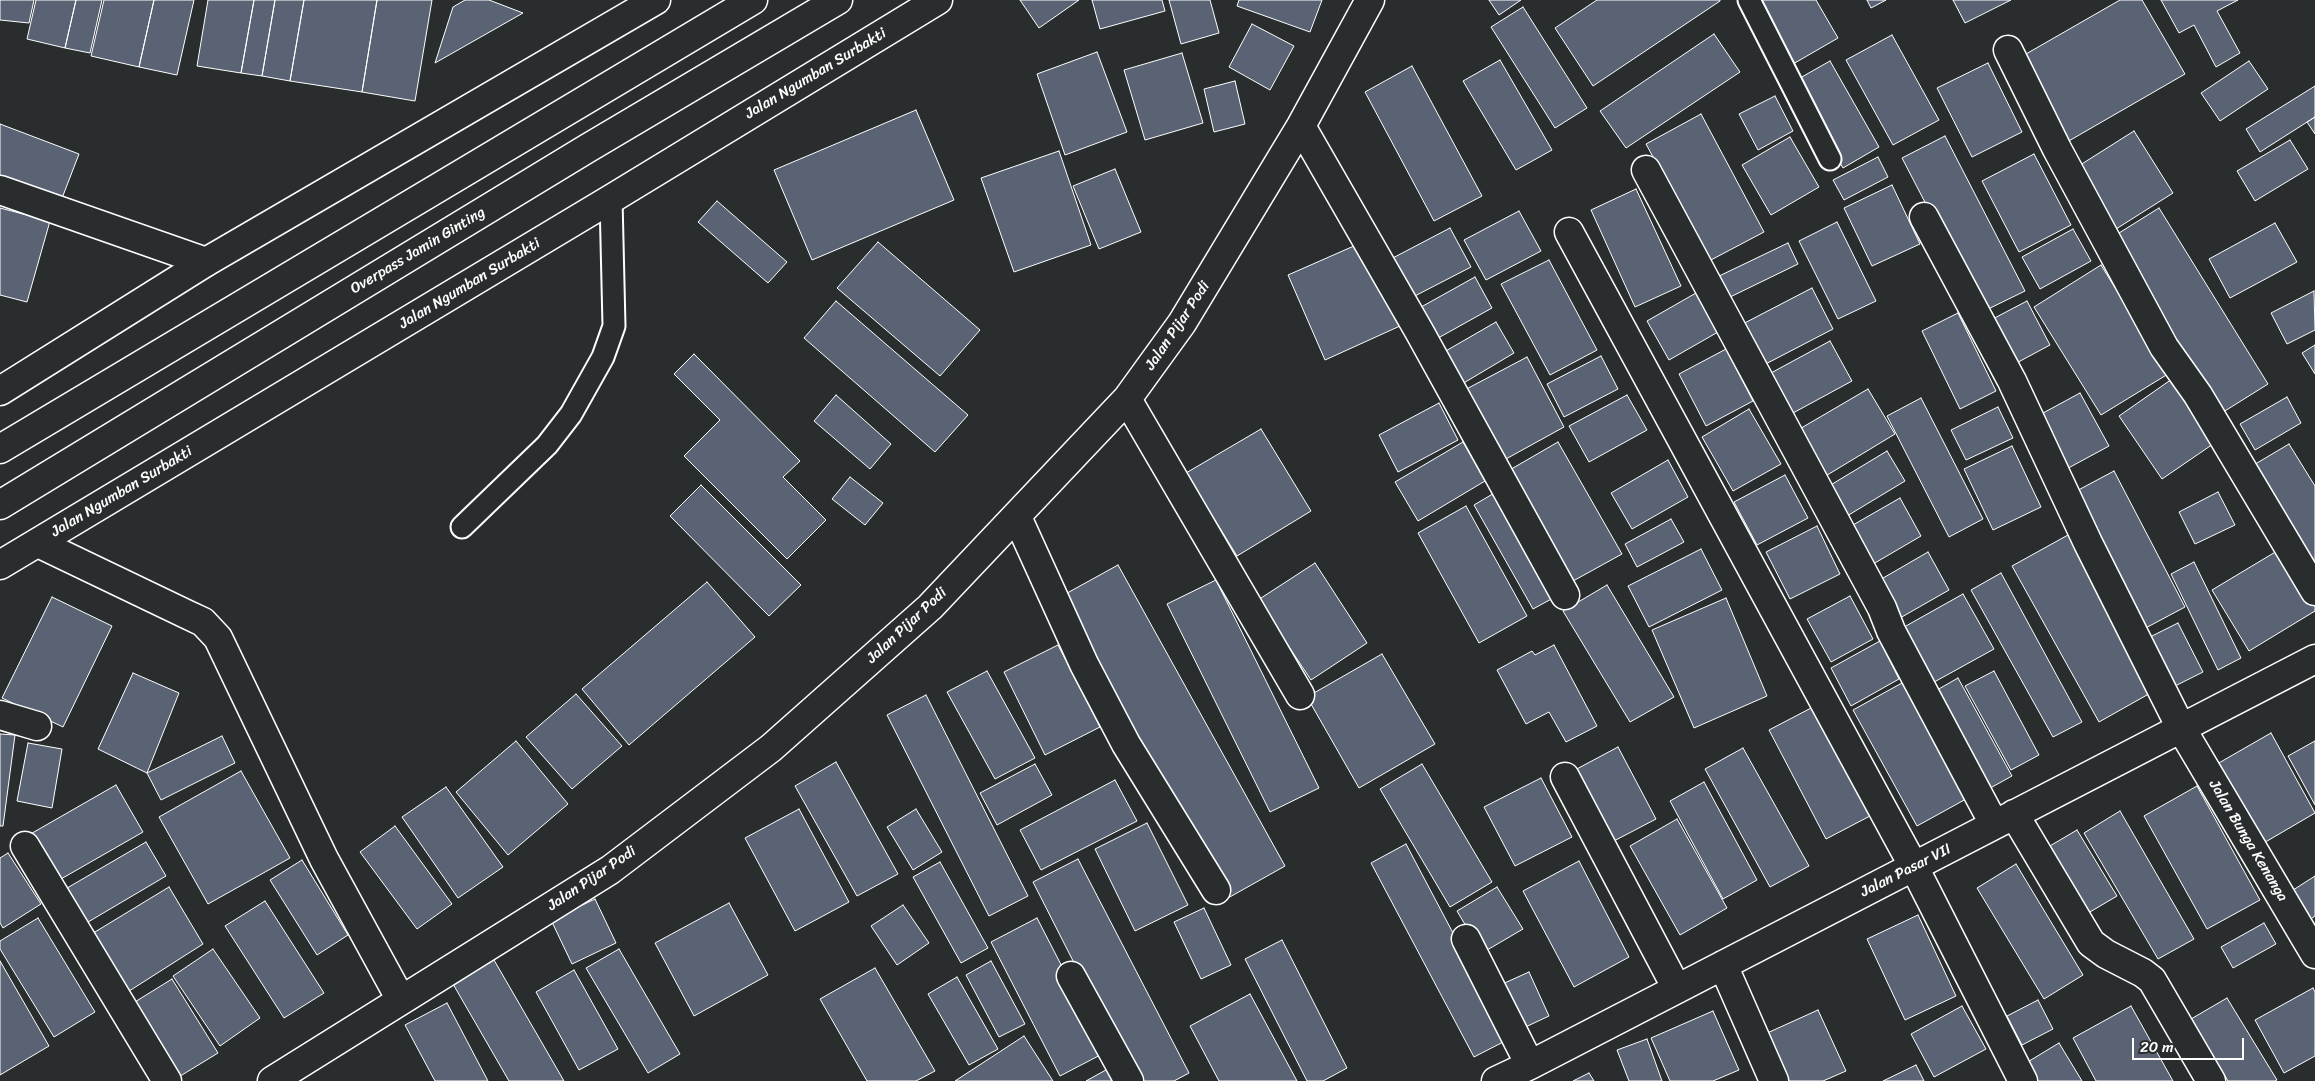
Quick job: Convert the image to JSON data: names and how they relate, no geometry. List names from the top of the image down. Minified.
{"streets":{"main road":["Jalan Ngumban Surbakti","Overpass Jamin Ginting","Jalan Pijar Podi","Jalan Bunga Kenanga","Jalan Pasar VII"]},"crossings":[["Jalan Bunga Kenanga","Jalan Pasar VII"]],"scale_bar":"20 m"}
